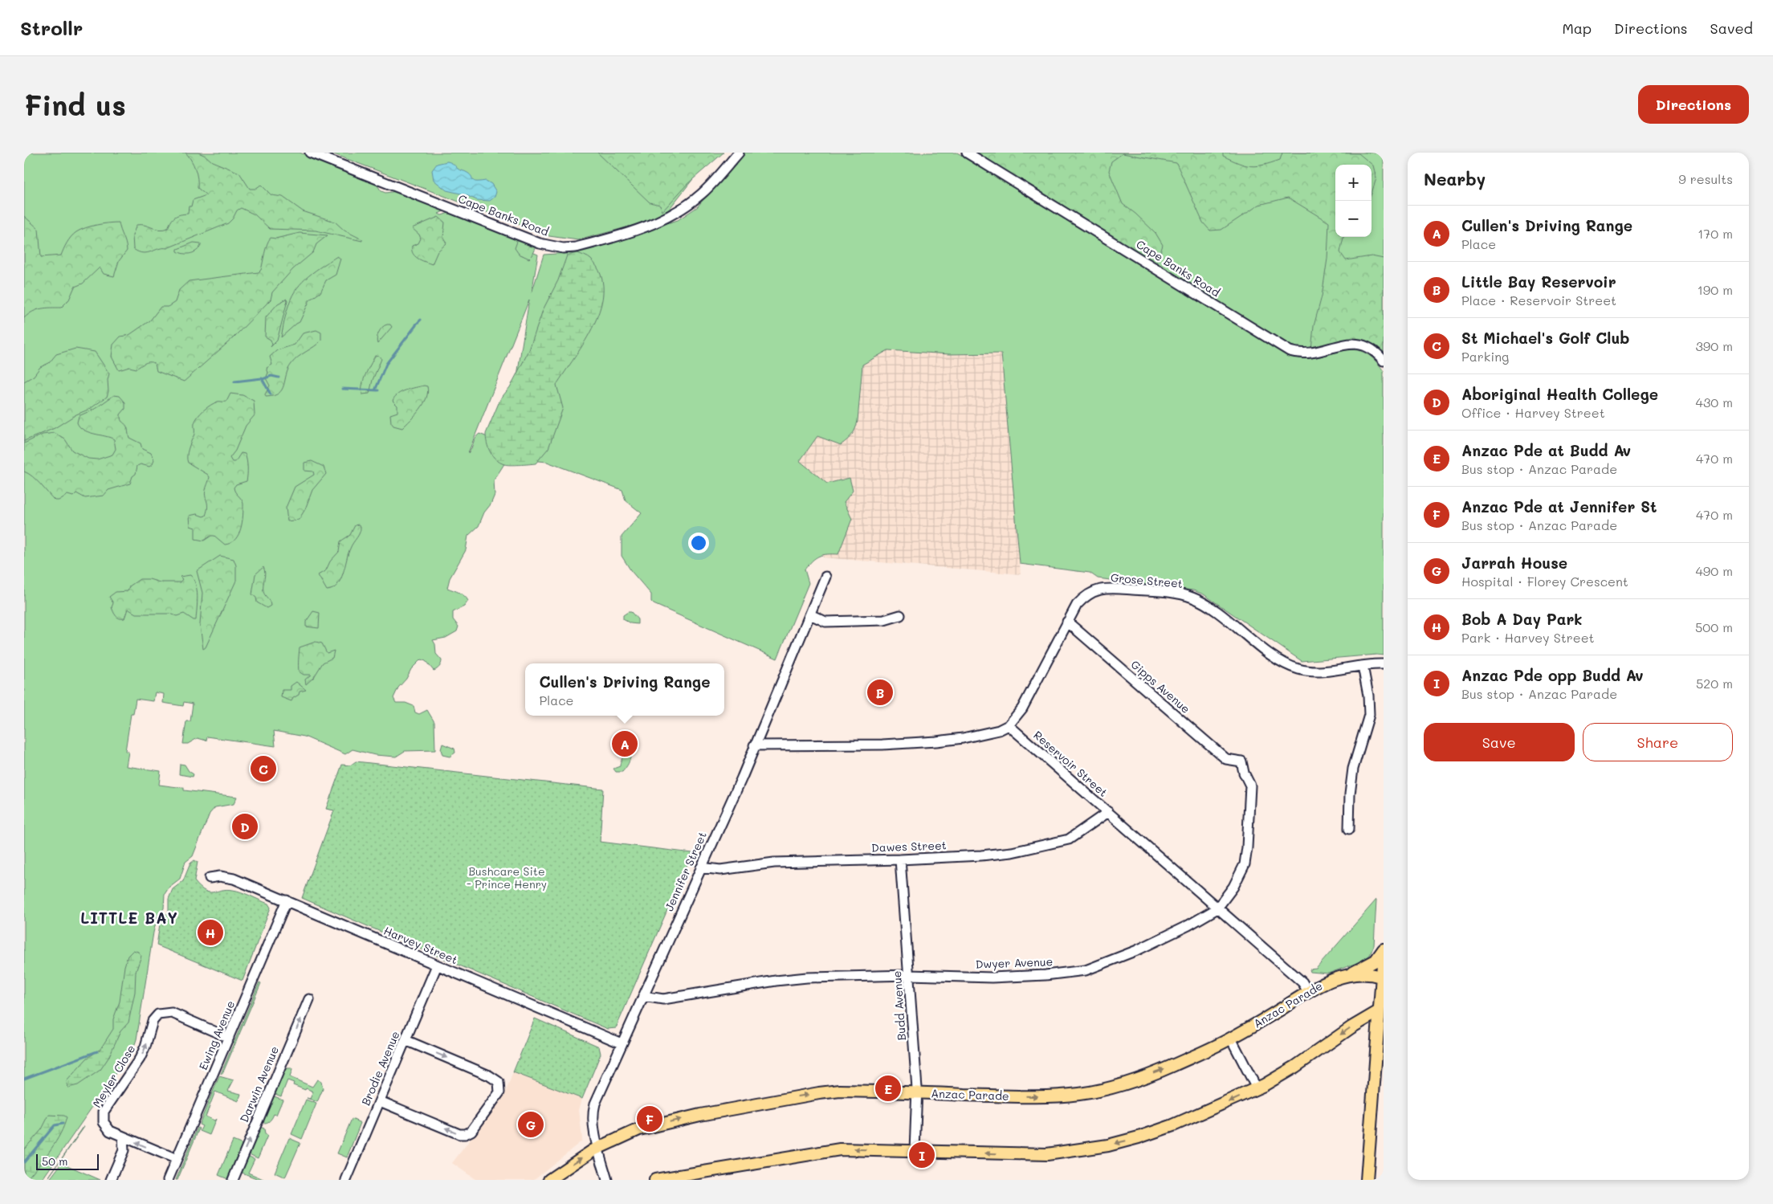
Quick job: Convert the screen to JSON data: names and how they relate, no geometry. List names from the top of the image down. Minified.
{"streets":{"main road":["Anzac Parade"],"street":["Cape Banks Road","Grose Street","Gipps Avenue","Reservoir Street","Dawes Street","Jennifer Street","Harvey Street","Dwyer Avenue","Budd Avenue","Ewing Avenue","Brodie Avenue","Meyler Close","Darwin Avenue"]},"crossings":[["Grose Street","Gipps Avenue"],["Grose Street","Reservoir Street"],["Gipps Avenue","Dwyer Avenue"],["Reservoir Street","Dawes Street"],["Reservoir Street","Dwyer Avenue"],["Reservoir Street","Anzac Parade"],["Dawes Street","Jennifer Street"],["Dawes Street","Budd Avenue"],["Jennifer Street","Harvey Street"],["Jennifer Street","Dwyer Avenue"],["Jennifer Street","Anzac Parade"],["Harvey Street","Ewing Avenue"],["Harvey Street","Brodie Avenue"],["Dwyer Avenue","Budd Avenue"],["Anzac Parade","Budd Avenue"],["Ewing Avenue","Meyler Close"]],"one_way":["Darwin Avenue"],"districts":["LITTLE BAY"],"parks":["Bushcare Site - Prince Henry"],"scale_bar":"50 m","page":{"header":"Strollr","nav":["Map","Directions","Saved"],"buttons":["Directions",["Save","Share"]],"title":"Find us","heading":["Nearby","9 results"],"map_buttons":["+","−"],"list":[{"mark":"A","name":"Cullen's Driving Range","note":"Place","value":"170 m"},{"mark":"B","name":"Little Bay Reservoir","note":"Place · Reservoir Street","value":"190 m"},{"mark":"C","name":"St Michael's Golf Club","note":"Parking","value":"390 m"},{"mark":"D","name":"Aboriginal Health College","note":"Office · Harvey Street","value":"430 m"},{"mark":"E","name":"Anzac Pde at Budd Av","note":"Bus stop · Anzac Parade","value":"470 m"},{"mark":"F","name":"Anzac Pde at Jennifer St","note":"Bus stop · Anzac Parade","value":"470 m"},{"mark":"G","name":"Jarrah House","note":"Hospital · Florey Crescent","value":"490 m"},{"mark":"H","name":"Bob A Day Park","note":"Park · Harvey Street","value":"500 m"},{"mark":"I","name":"Anzac Pde opp Budd Av","note":"Bus stop · Anzac Parade","value":"520 m"}],"popup":["Cullen's Driving Range","Place"],"pins":["B","A","C","D","H","E","F","G","I"],"scale":"50 m"}}
